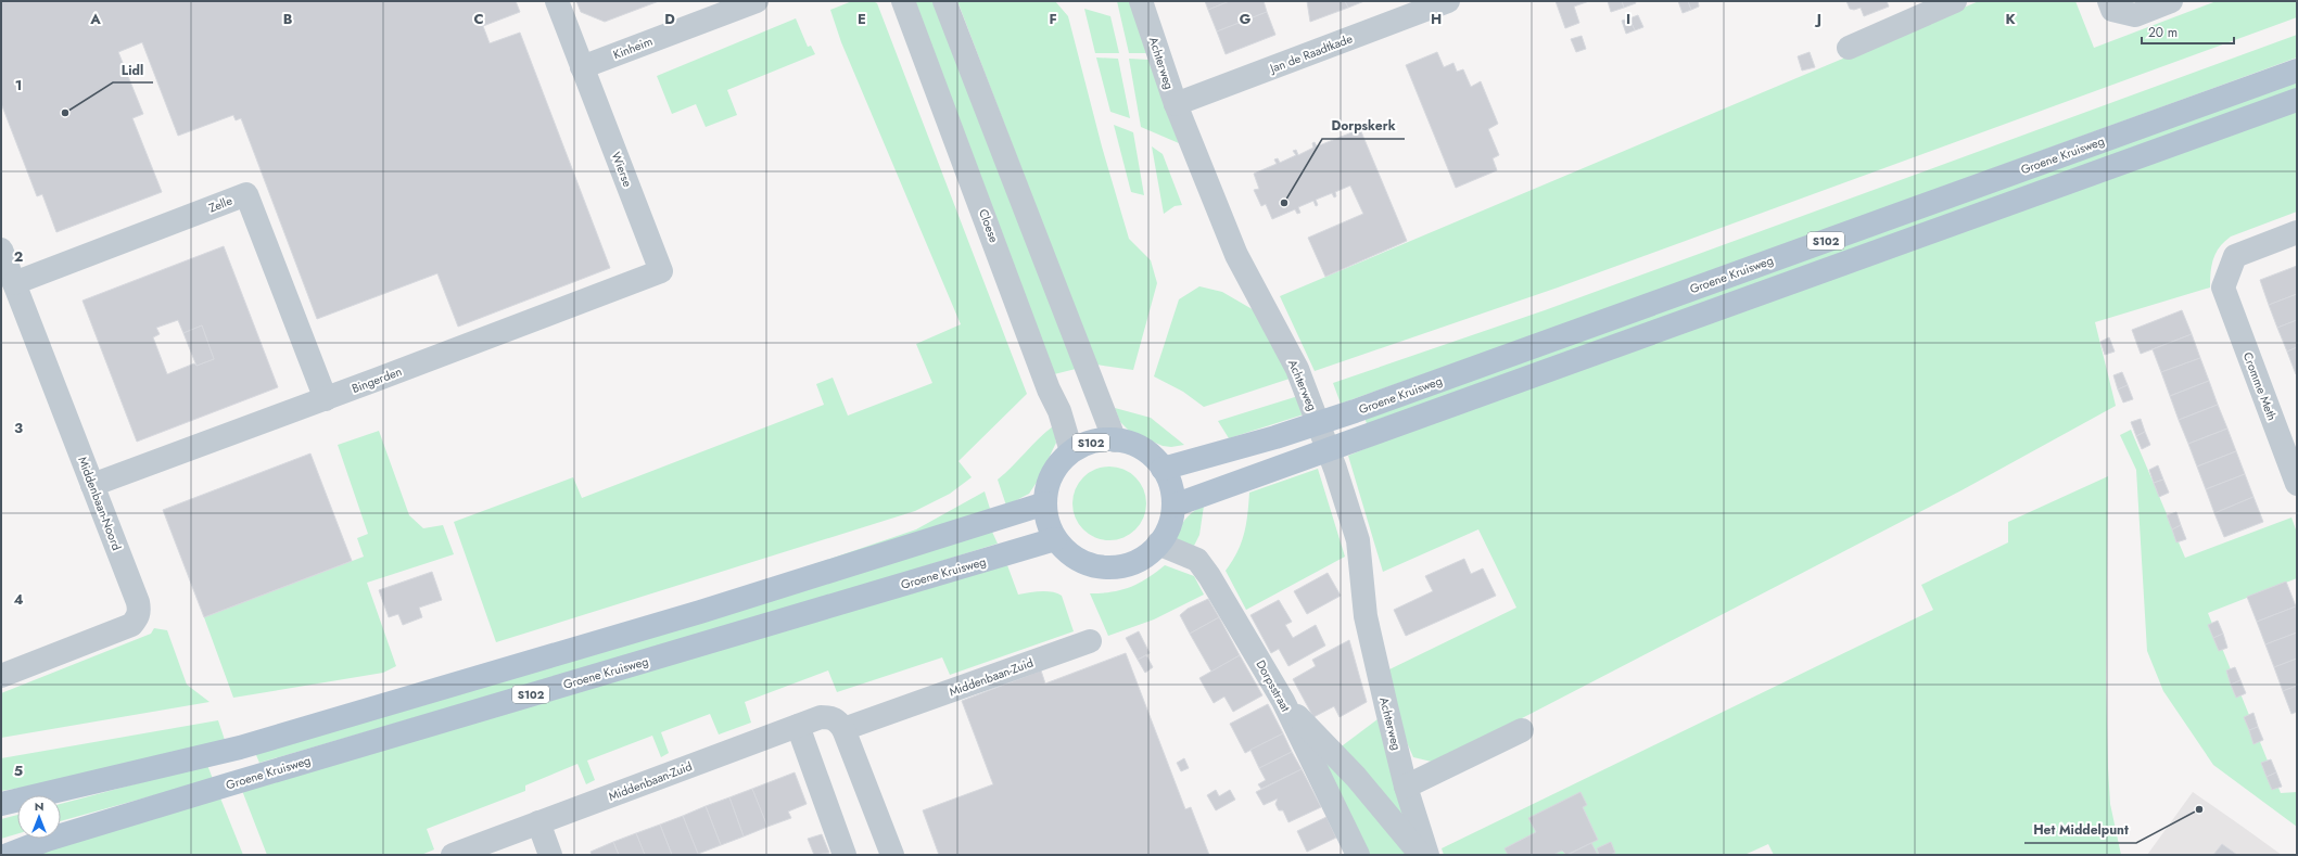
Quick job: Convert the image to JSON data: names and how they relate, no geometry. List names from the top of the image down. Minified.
{"streets":{"main road":["Groene Kruisweg","S102"],"street":["Kinheim","Jan de Raadtkade","Achterweg","Wierse","Zelle","Cloese","Bingerden","Cromme Meth","Middenbaan-Noord","Middenbaan-Zuid","Dorpsstraat"]},"crossings":[["Kinheim","Wierse"],["Jan de Raadtkade","Achterweg"],["Groene Kruisweg","Cloese"],["Groene Kruisweg","S102"],["Groene Kruisweg","Dorpsstraat"],["Wierse","Bingerden"],["Zelle","Bingerden"],["Zelle","Middenbaan-Noord"],["Cloese","S102"],["Cloese","Dorpsstraat"],["S102","Dorpsstraat"],["Bingerden","Middenbaan-Noord"]],"places":["Lidl","Dorpskerk","Het Middelpunt"],"scale_bar":"20 m","north":"top","grid":{"columns":["A","B","C","D","E","F","G","H","I","J","K"],"rows":["1","2","3","4","5"]}}
